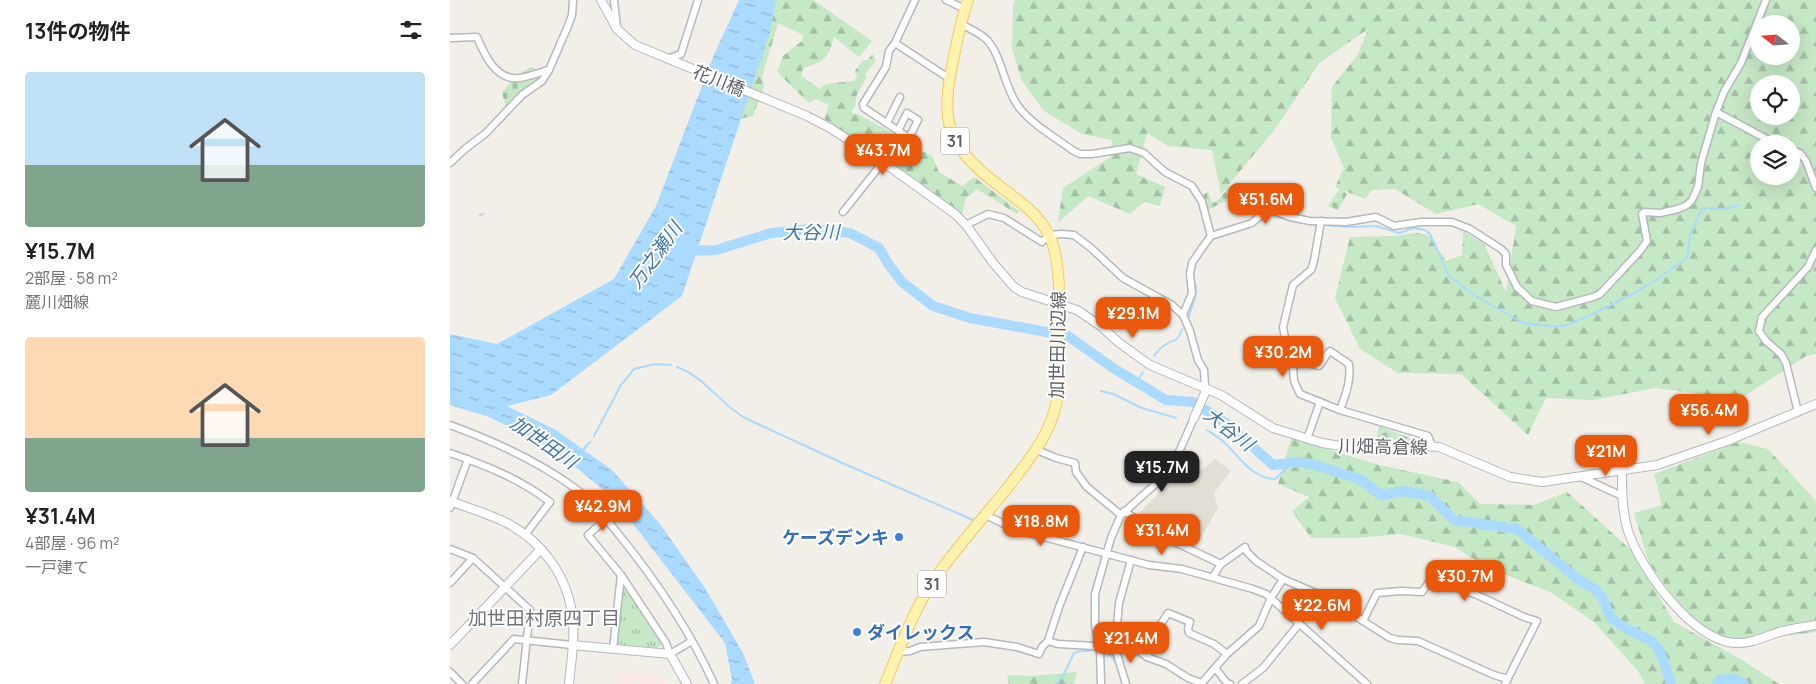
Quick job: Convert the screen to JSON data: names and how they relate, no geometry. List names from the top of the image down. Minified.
{"streets":{"main road":["31","加世田川辺線"],"street":["花川橋","川畑高倉線"]},"crossings":[["花川橋","川畑高倉線"],["加世田川辺線","川畑高倉線"]],"districts":["加世田村原四丁目"],"water":["大谷川","万之瀬川","加世田川"],"places":["ケーズデンキ","ダイレックス"],"north":"left","page":{"heading":"13件の物件","list":[{"name":"¥15.7M","note":"2部屋 · 58 m² · 麓川畑線"},{"name":"¥31.4M","note":"4部屋 · 96 m² · 一戸建て"}],"price":["¥43.7M","¥51.6M","¥29.1M","¥30.2M","¥56.4M","¥21M","¥15.7M","¥42.9M","¥18.8M","¥31.4M","¥30.7M","¥22.6M","¥21.4M"]}}
